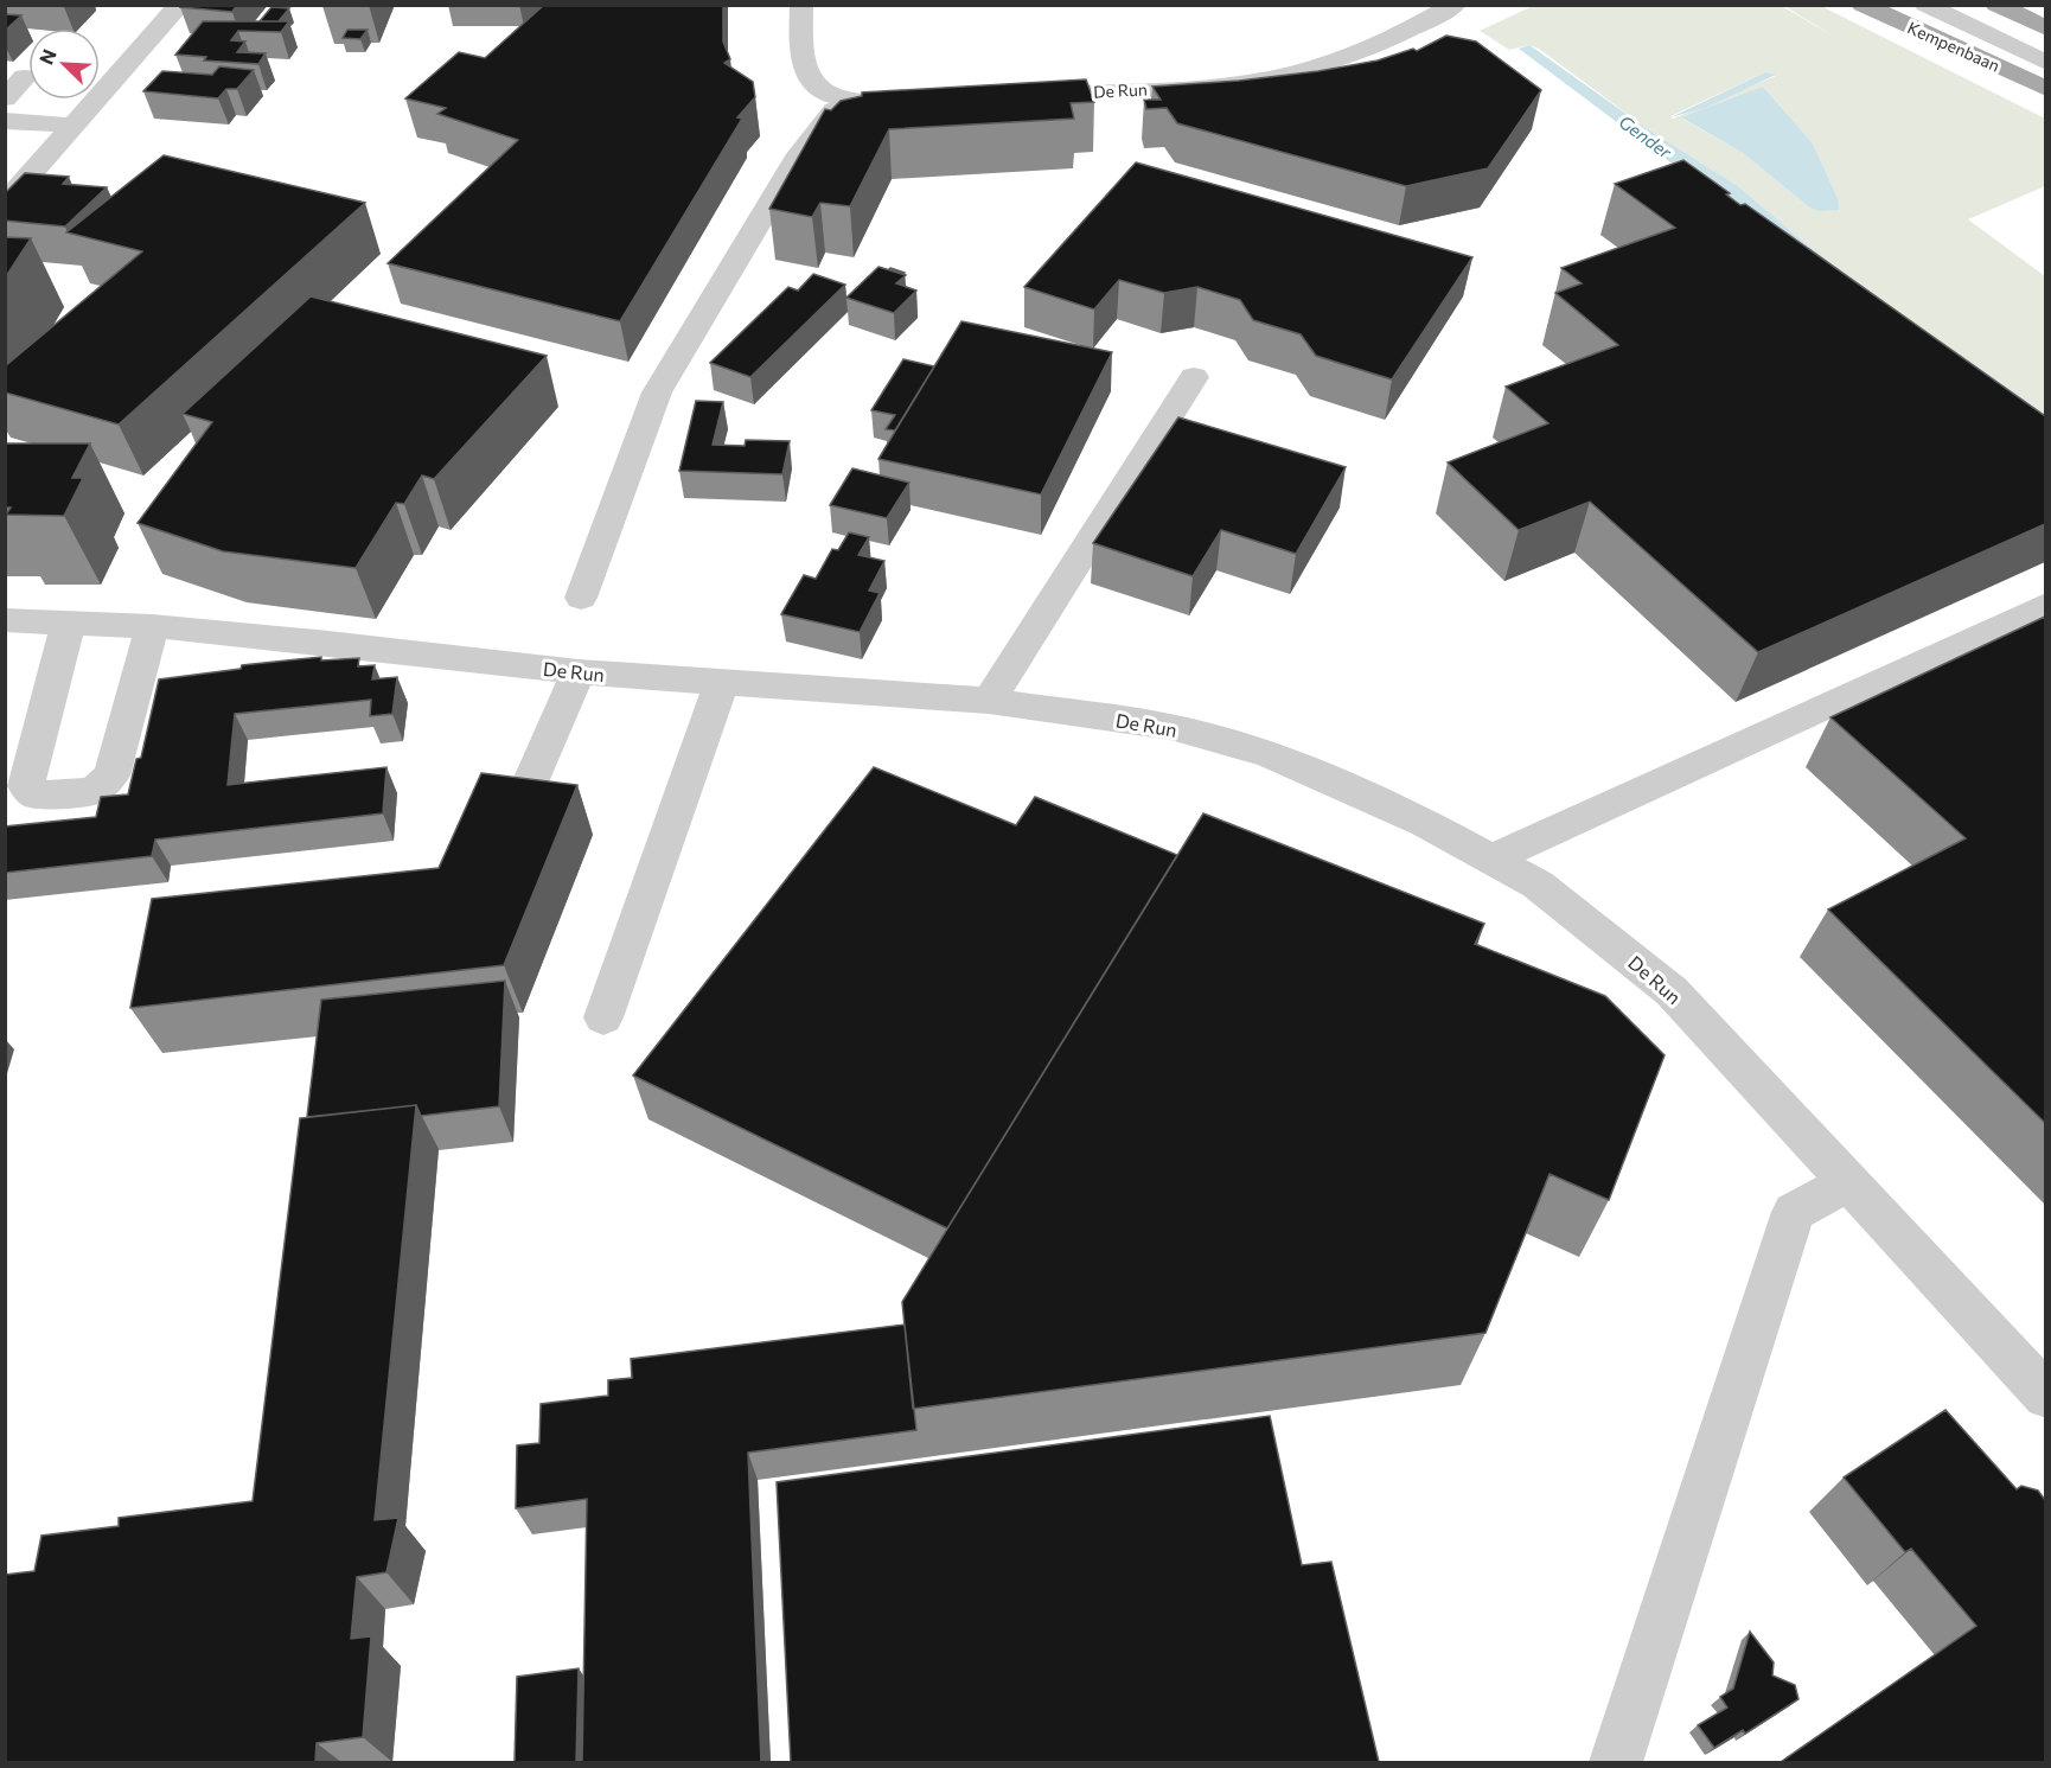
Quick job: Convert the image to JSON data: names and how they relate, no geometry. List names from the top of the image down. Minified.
{"streets":{"main road":["Kempenbaan"],"street":["De Run"]},"water":["Gender"],"north":"top left"}
